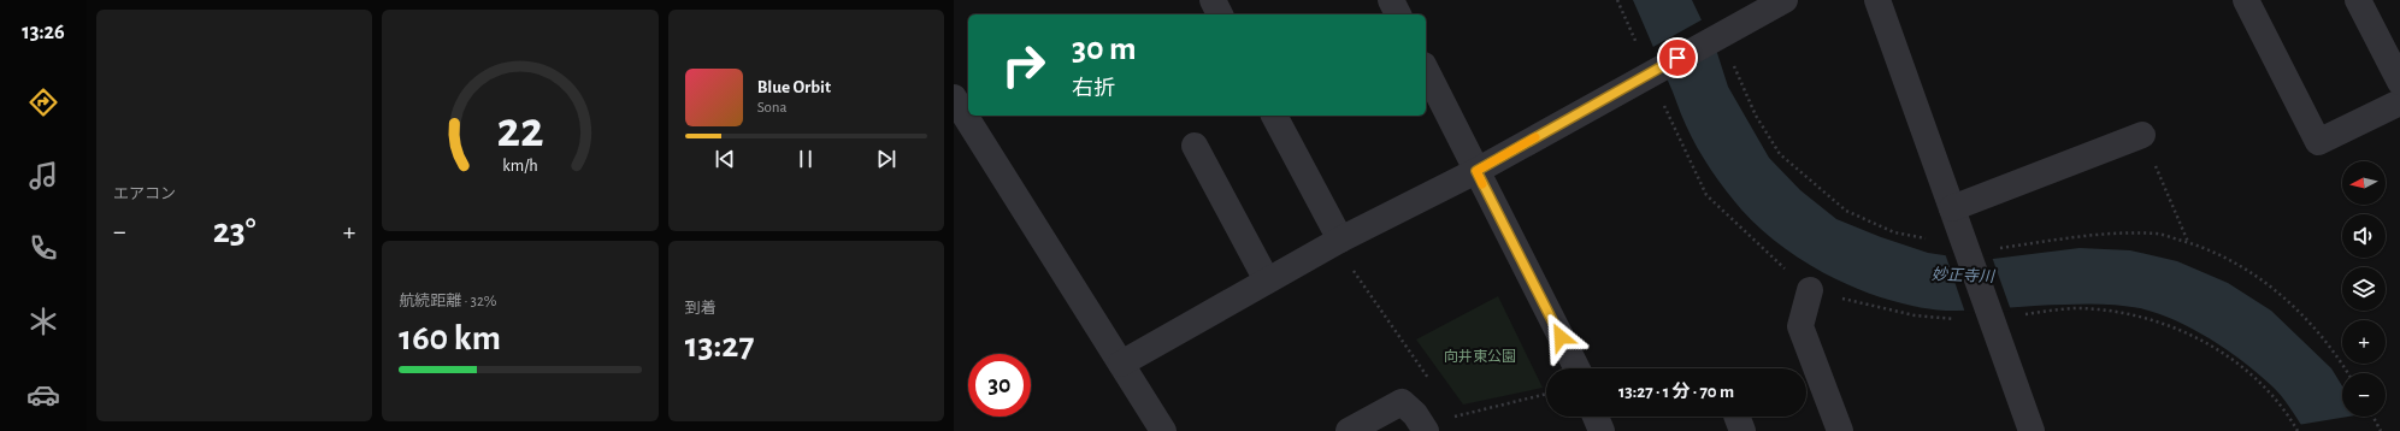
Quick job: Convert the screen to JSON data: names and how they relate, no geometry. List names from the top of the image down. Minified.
{"water":["妙正寺川"],"parks":["向井東公園"],"north":"left","page":{"tabs":"13:26","tile":["エアコン",["航続距離 · 32%","160 km"],["到着","13:27"]],"turn":["30 m","右折"],"song":["Blue Orbit","Sona"],"map_buttons":["+","−"],"heat":["−","23°","+"],"limit":"30","trip":"13:27 · 1 分 · 70 m","gauge":["22","km/h"]}}
